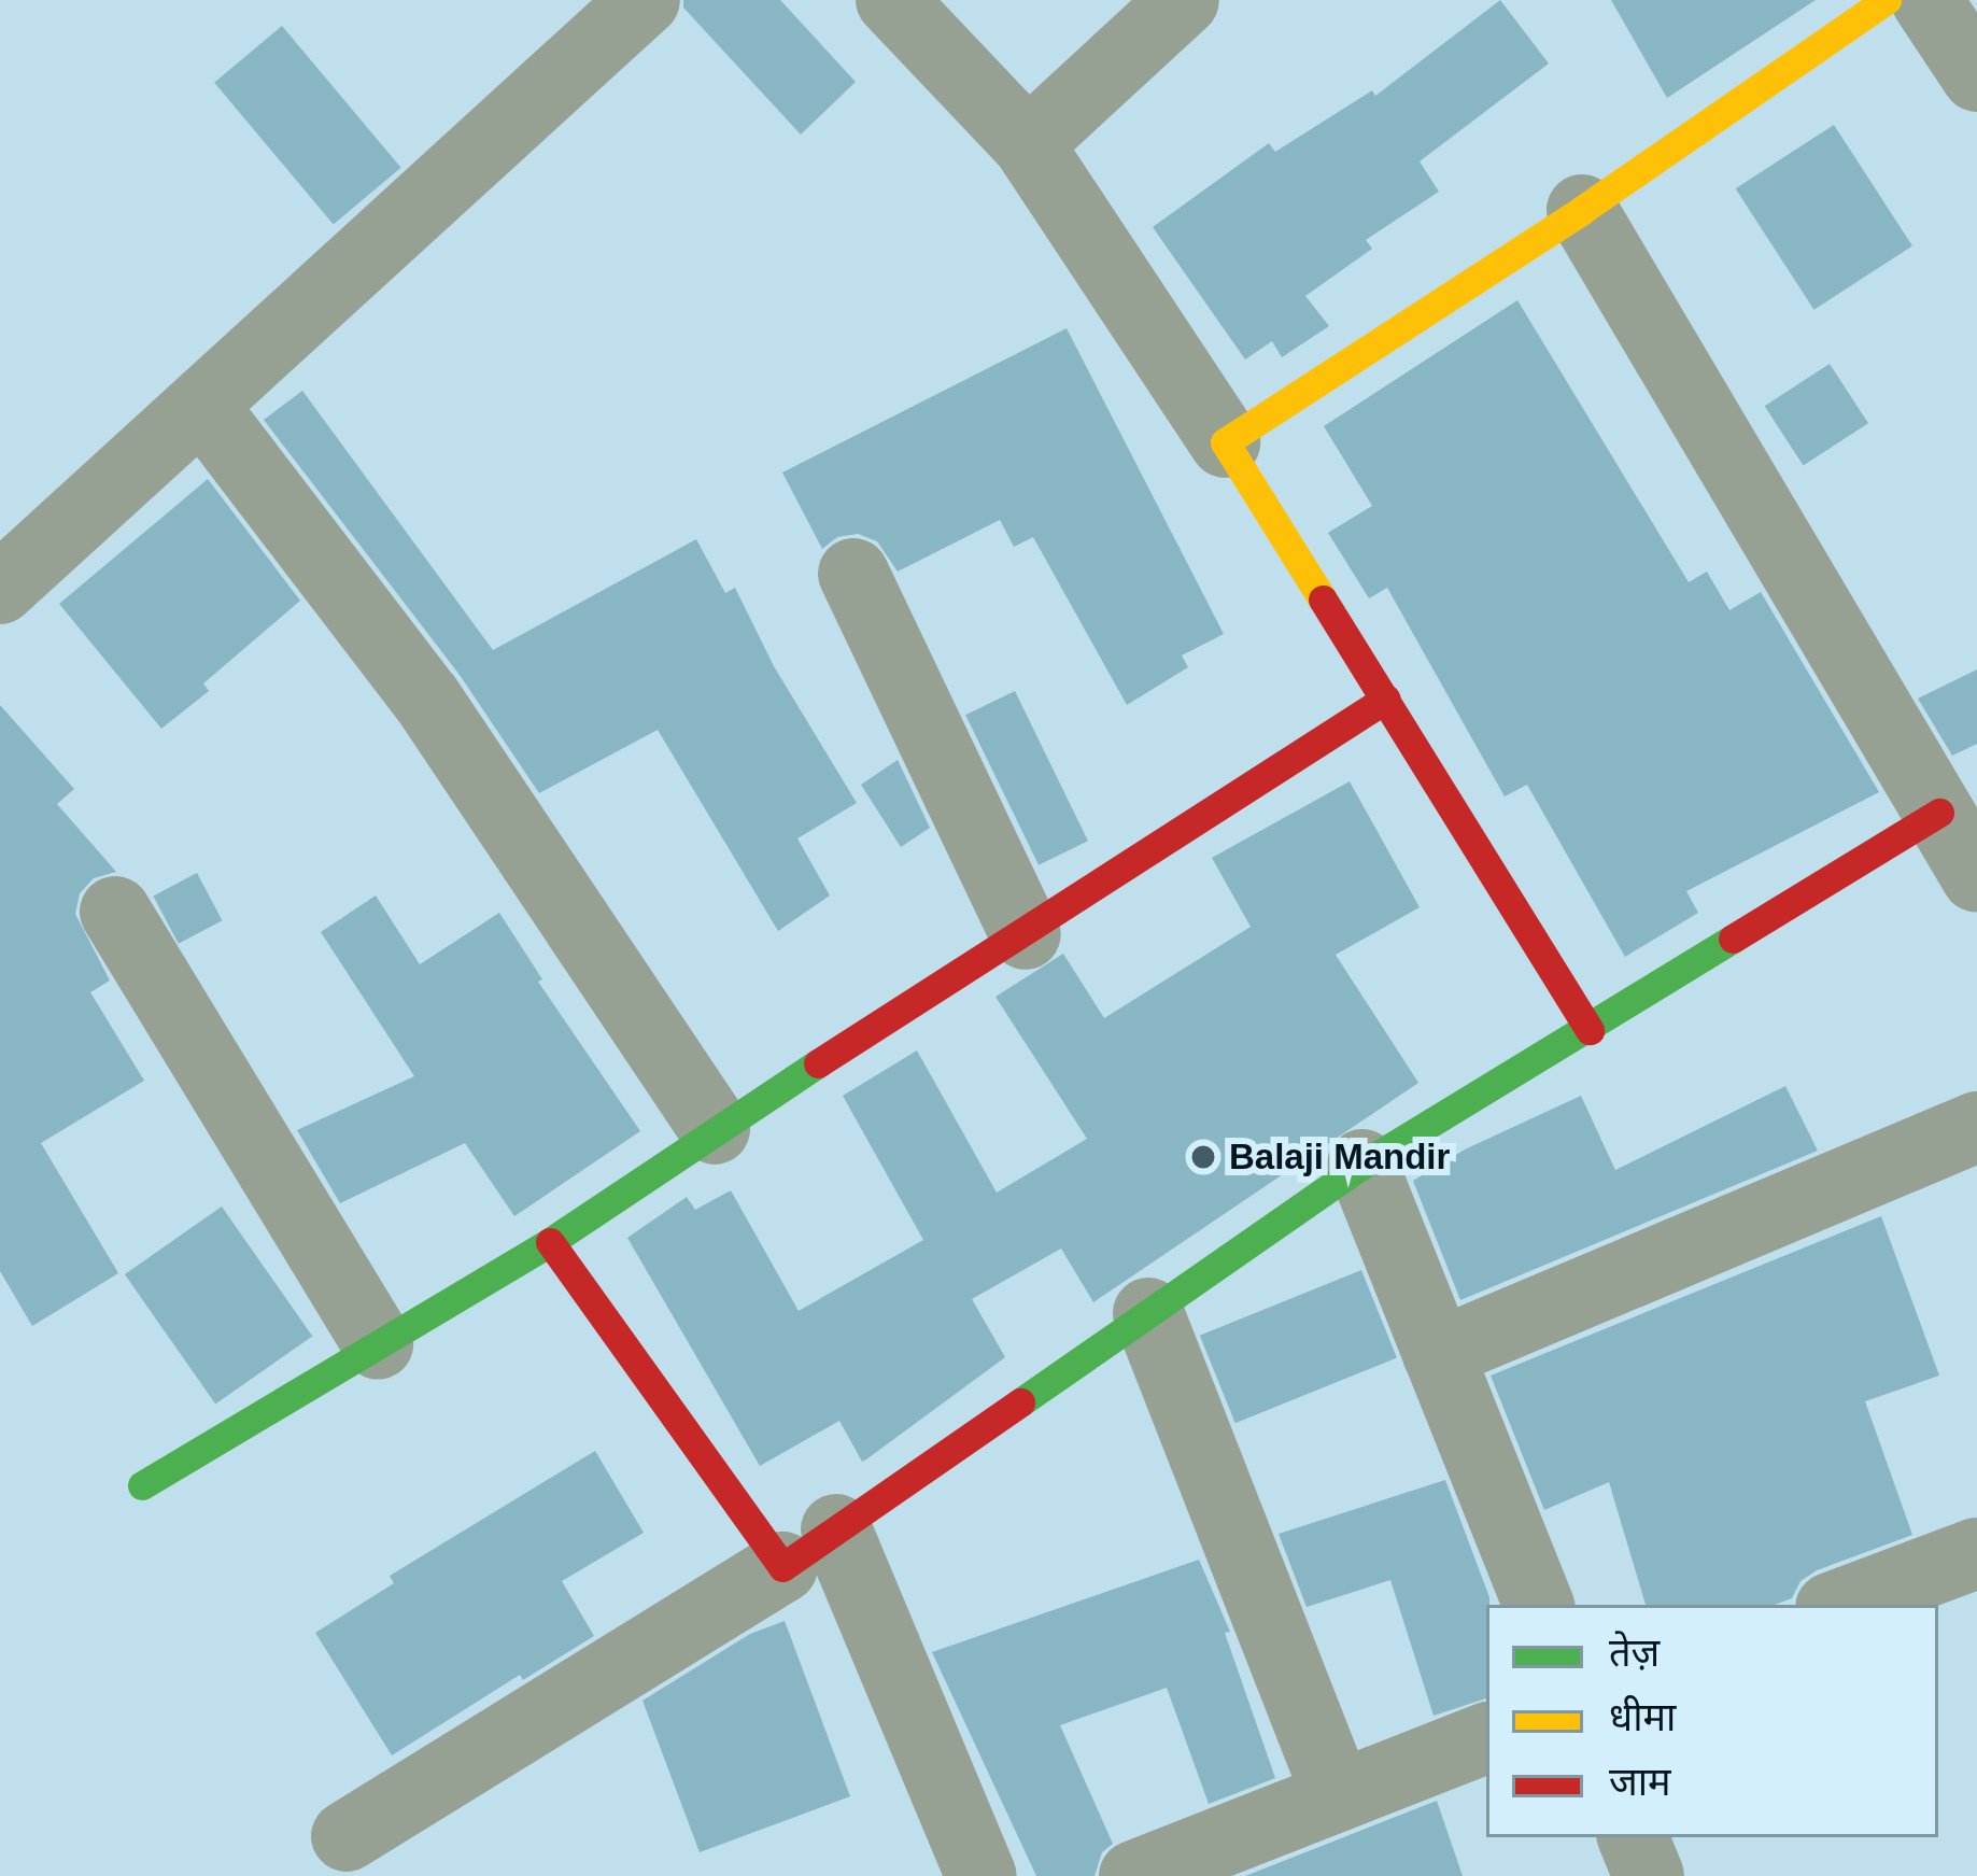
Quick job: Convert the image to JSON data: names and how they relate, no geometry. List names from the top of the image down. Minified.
{"places":["Balaji Mandir"],"legend":["तेज़","धीमा","जाम"]}
